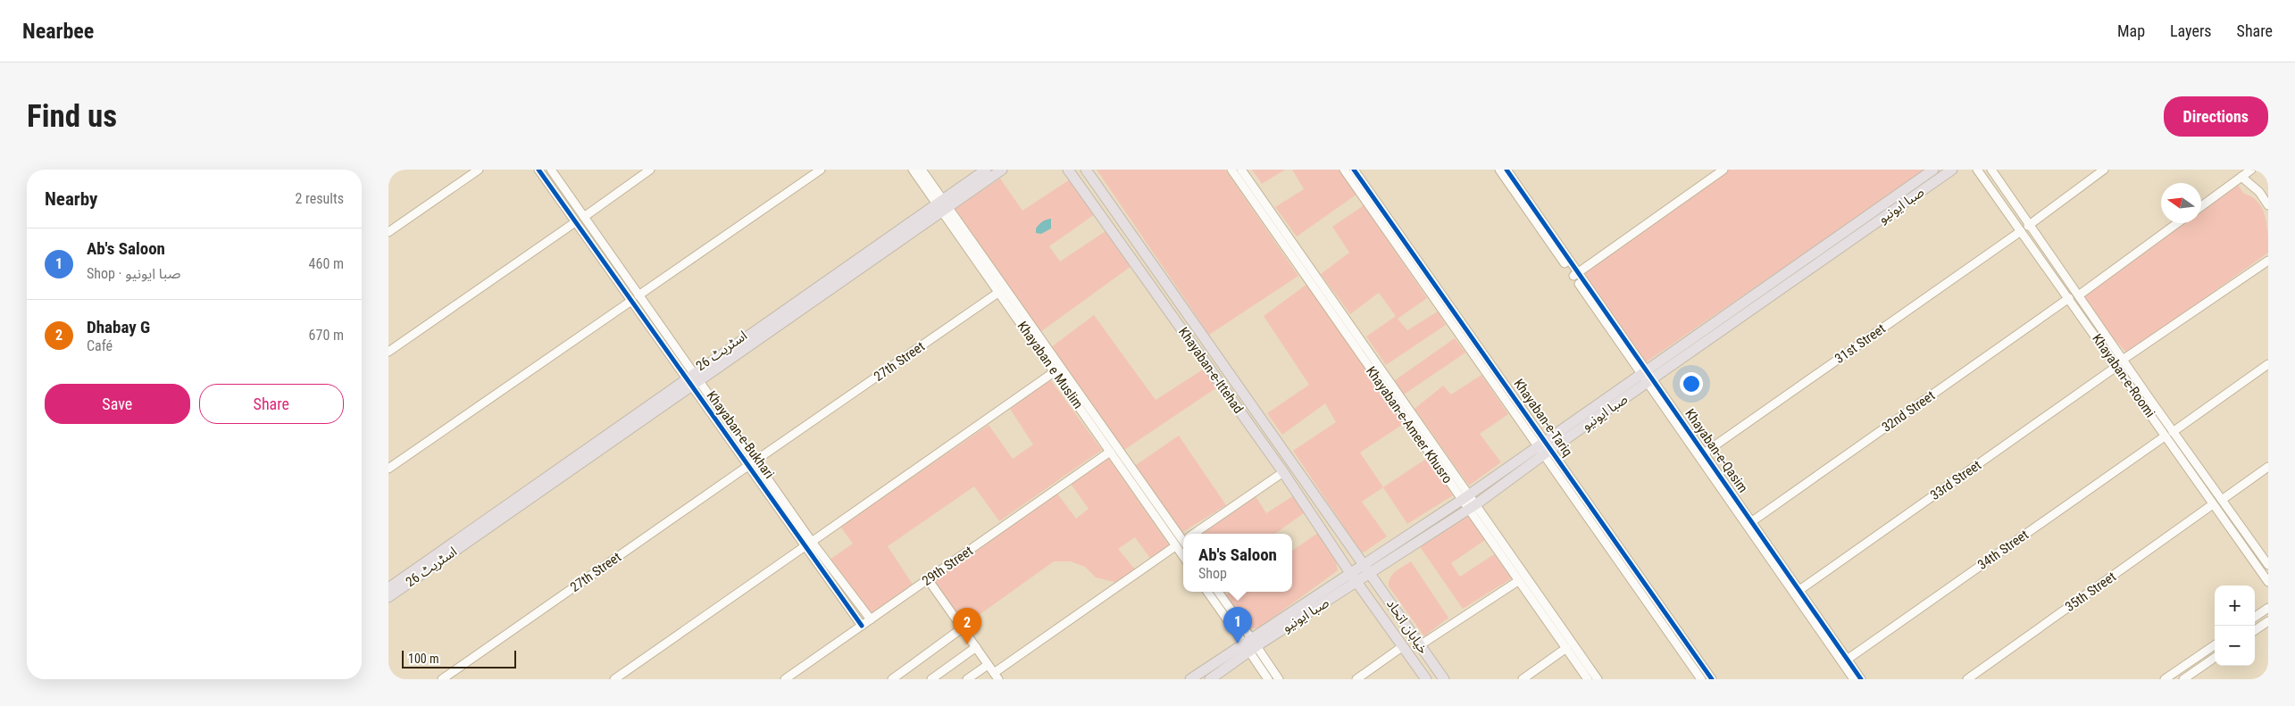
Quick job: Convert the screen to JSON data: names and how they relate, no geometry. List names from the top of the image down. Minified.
{"streets":{"main road":["صبا ایونیو","اسٹریٹ 26","Khayaban-e-Ittehad","خیابان اتحاد"],"street":["31st Street","27th Street","Khayaban e Muslim","Khayaban-e-Roomi","32nd Street","Khayaban-e-Tariq","Khayaban-e-Ameer Khusro","Khayaban-e-Bukhari","Khayaban-e-Qasim","33rd Street","34th Street","29th Street","35th Street"]},"crossings":[["صبا ایونیو","Khayaban-e-Ittehad"],["صبا ایونیو","Khayaban-e-Tariq"],["صبا ایونیو","Khayaban-e-Ameer Khusro"],["صبا ایونیو","Khayaban-e-Qasim"],["صبا ایونیو","خیابان اتحاد"],["31st Street","Khayaban-e-Roomi"],["31st Street","Khayaban-e-Qasim"],["اسٹریٹ 26","Khayaban e Muslim"],["اسٹریٹ 26","Khayaban-e-Bukhari"],["27th Street","Khayaban e Muslim"],["27th Street","Khayaban-e-Bukhari"],["Khayaban e Muslim","29th Street"],["Khayaban-e-Ittehad","خیابان اتحاد"],["Khayaban-e-Roomi","32nd Street"],["Khayaban-e-Roomi","33rd Street"],["Khayaban-e-Roomi","34th Street"],["Khayaban-e-Roomi","35th Street"],["32nd Street","Khayaban-e-Qasim"],["Khayaban-e-Bukhari","29th Street"],["Khayaban-e-Qasim","33rd Street"],["Khayaban-e-Qasim","34th Street"]],"scale_bar":"100 m","north":"left","page":{"header":"Nearbee","nav":["Map","Layers","Share"],"buttons":["Directions",["Save","Share"]],"title":"Find us","heading":["Nearby","2 results"],"list":[{"mark":"1","name":"Ab's Saloon","note":"Shop · صبا ایونیو","value":"460 m"},{"mark":"2","name":"Dhabay G","note":"Café","value":"670 m"}],"popup":["Ab's Saloon","Shop"],"map_buttons":["+","−"],"pins":["1","2"],"scale":"100 m"}}
